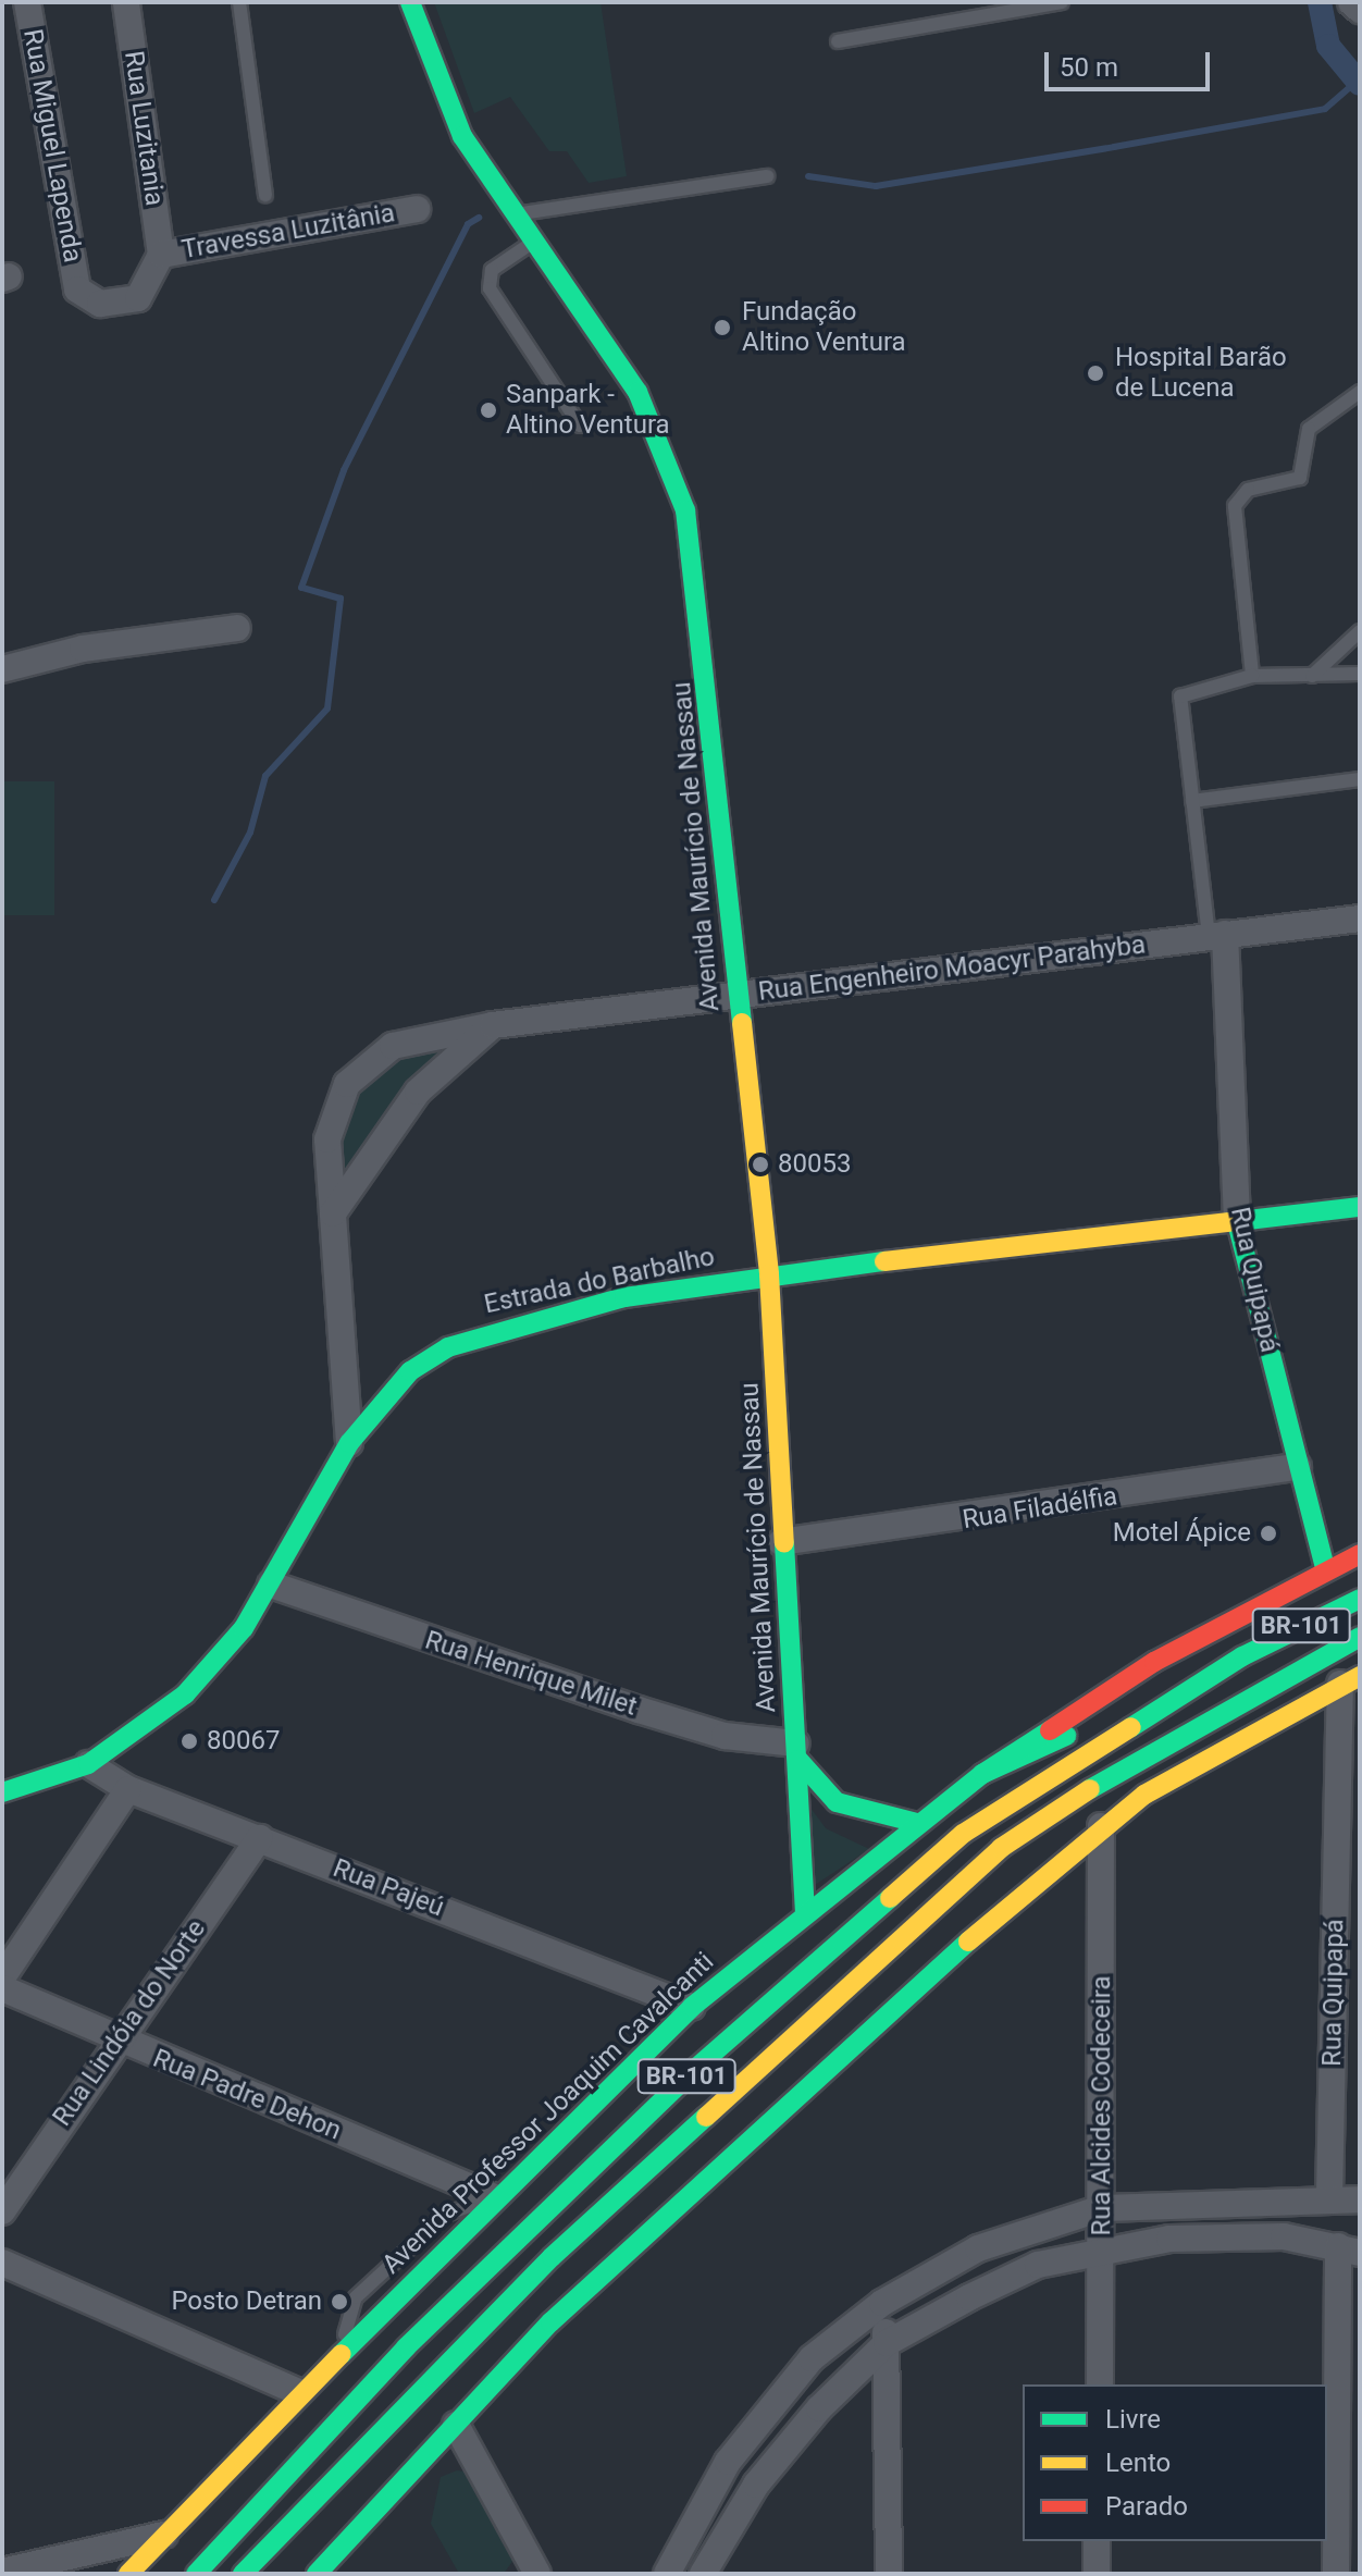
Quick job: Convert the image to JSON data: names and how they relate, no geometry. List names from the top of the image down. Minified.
{"streets":{"main road":["Avenida Maurício de Nassau","Rua Quipapá","Estrada do Barbalho","BR-101","Avenida Professor Joaquim Cavalcanti"],"street":["Rua Luzitania","Rua Miguel Lapenda","Travessa Luzitânia","Rua Engenheiro Moacyr Parahyba","Rua Filadélfia","Rua Henrique Milet","Rua Pajeú","Rua Lindóia do Norte","Rua Padre Dehon","Rua Alcides Codeceira"]},"crossings":[["Rua Luzitania","Rua Miguel Lapenda"],["Rua Luzitania","Travessa Luzitânia"],["Rua Miguel Lapenda","Travessa Luzitânia"],["Avenida Maurício de Nassau","Rua Engenheiro Moacyr Parahyba"],["Avenida Maurício de Nassau","Estrada do Barbalho"],["Avenida Maurício de Nassau","Rua Filadélfia"],["Avenida Maurício de Nassau","Rua Henrique Milet"],["Avenida Maurício de Nassau","Avenida Professor Joaquim Cavalcanti"],["Rua Engenheiro Moacyr Parahyba","Rua Quipapá"],["Rua Engenheiro Moacyr Parahyba","Estrada do Barbalho"],["Rua Quipapá","Estrada do Barbalho"],["Rua Quipapá","Rua Filadélfia"],["Rua Quipapá","Avenida Professor Joaquim Cavalcanti"],["Estrada do Barbalho","Rua Henrique Milet"],["Estrada do Barbalho","Rua Pajeú"],["Rua Pajeú","Rua Lindóia do Norte"],["Rua Pajeú","Avenida Professor Joaquim Cavalcanti"],["Rua Lindóia do Norte","Rua Padre Dehon"],["Rua Padre Dehon","Avenida Professor Joaquim Cavalcanti"]],"places":["Fundação Altino Ventura","Hospital Barão de Lucena","Sanpark - Altino Ventura","80053","Motel Ápice","80067","Posto Detran"],"legend":["Livre","Lento","Parado"],"scale_bar":"50 m"}
